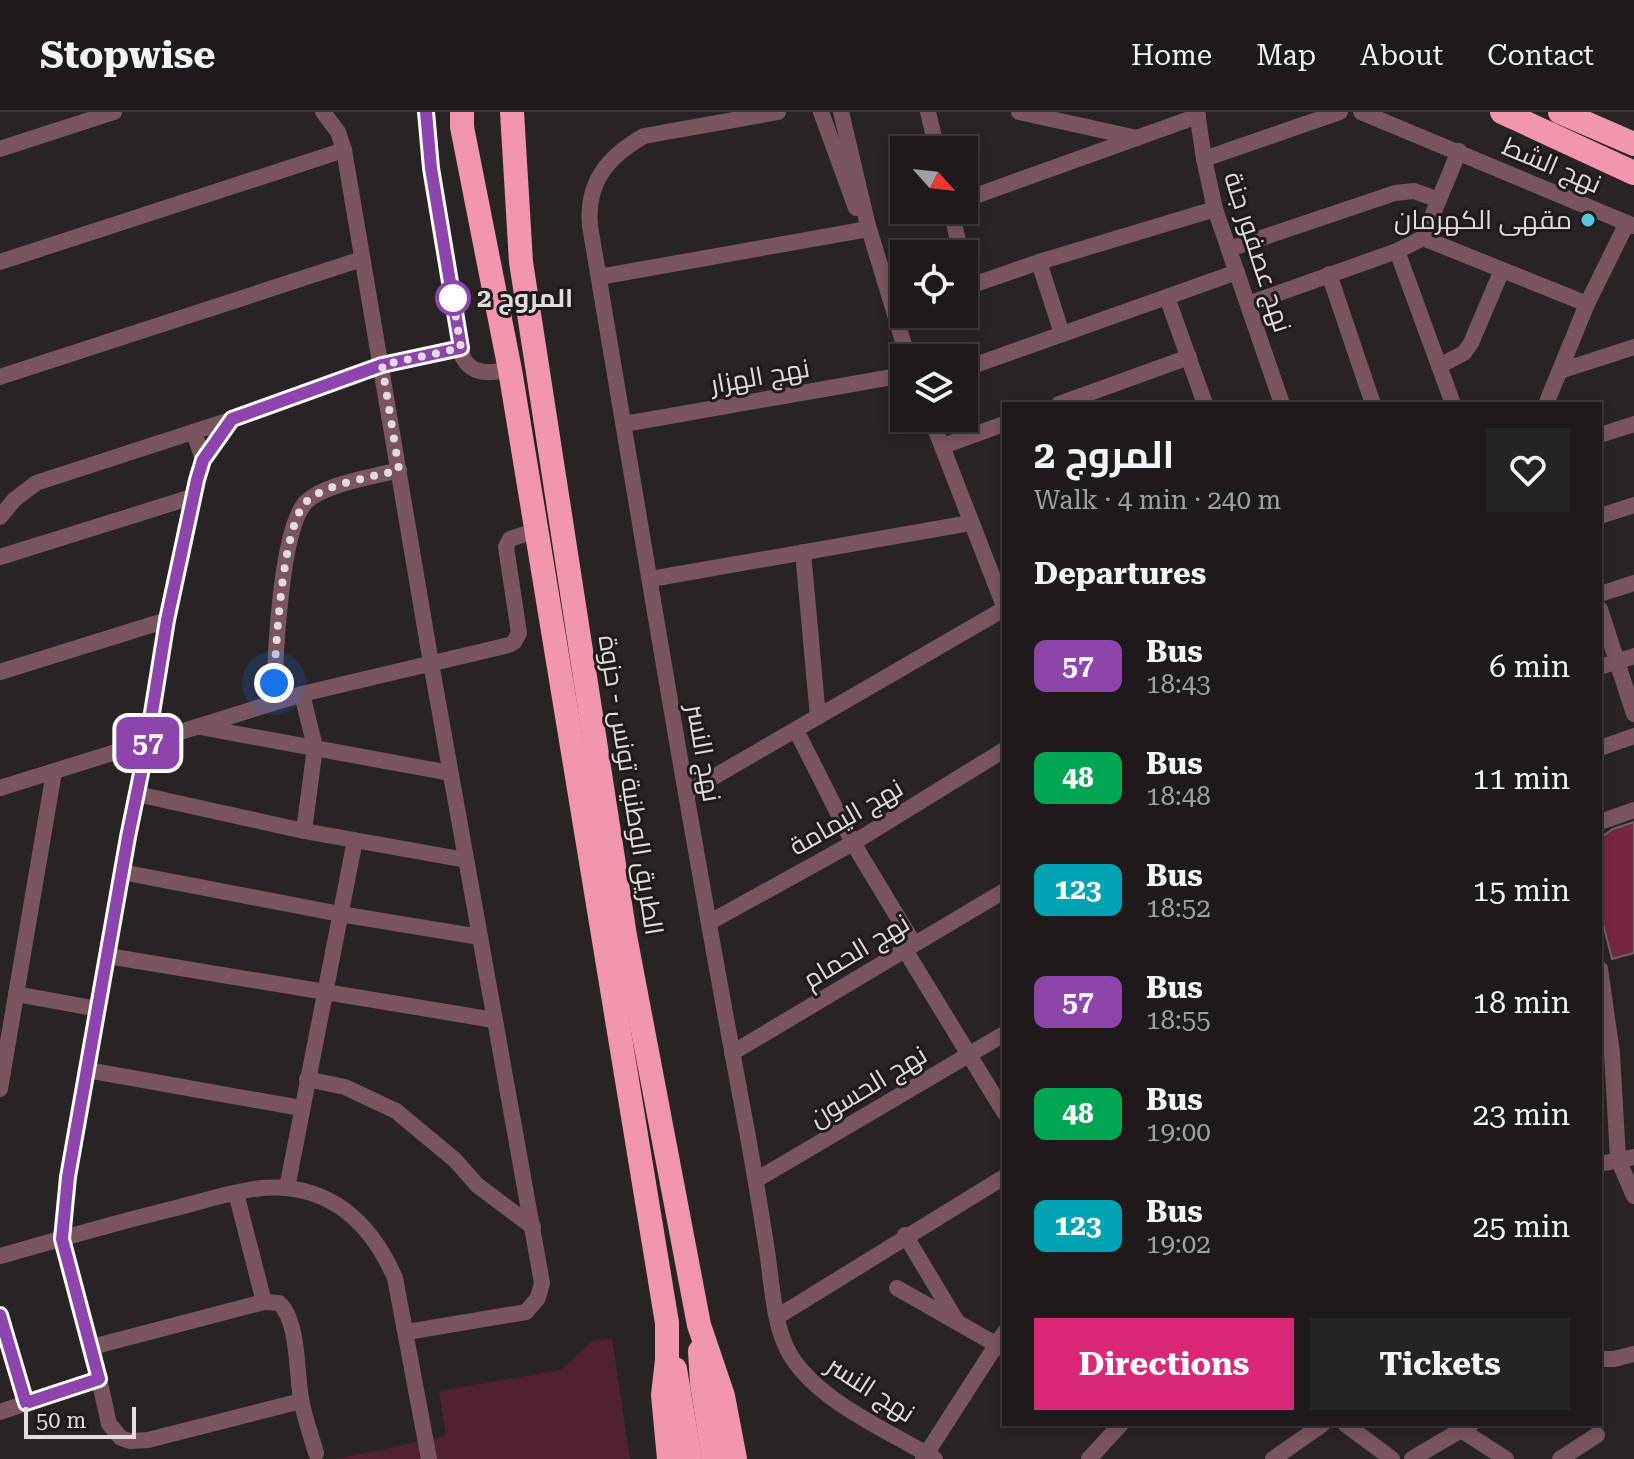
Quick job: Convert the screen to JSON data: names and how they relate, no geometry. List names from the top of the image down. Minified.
{"streets":{"highway":["الطريق الوطنية تونس - حزوة"],"street":["نهج الشط","نهج عصفور جنة","نهج الهزار","نهج النسر","نهج اليمامة","نهج الحمام","نهج الحسون"]},"crossings":[["نهج الهزار","نهج النسر"],["نهج النسر","نهج اليمامة"],["نهج النسر","نهج الحمام"],["نهج النسر","نهج الحسون"]],"places":["مقهى الكهرمان","المروج 2"],"lines":["bus line 57"],"scale_bar":"50 m","north":"bottom right","page":{"header":"Stopwise","nav":["Home","Map","About","Contact"],"on_map":"57","heading":[["المروج 2","Walk · 4 min · 240 m"],"Departures"],"list":[{"mark":"57","name":"Bus","note":"18:43","value":"6 min"},{"mark":"48","name":"Bus","note":"18:48","value":"11 min"},{"mark":"123","name":"Bus","note":"18:52","value":"15 min"},{"mark":"57","name":"Bus","note":"18:55","value":"18 min"},{"mark":"48","name":"Bus","note":"19:00","value":"23 min"},{"mark":"123","name":"Bus","note":"19:02","value":"25 min"}],"buttons":["Directions","Tickets"],"scale":"50 m"}}
